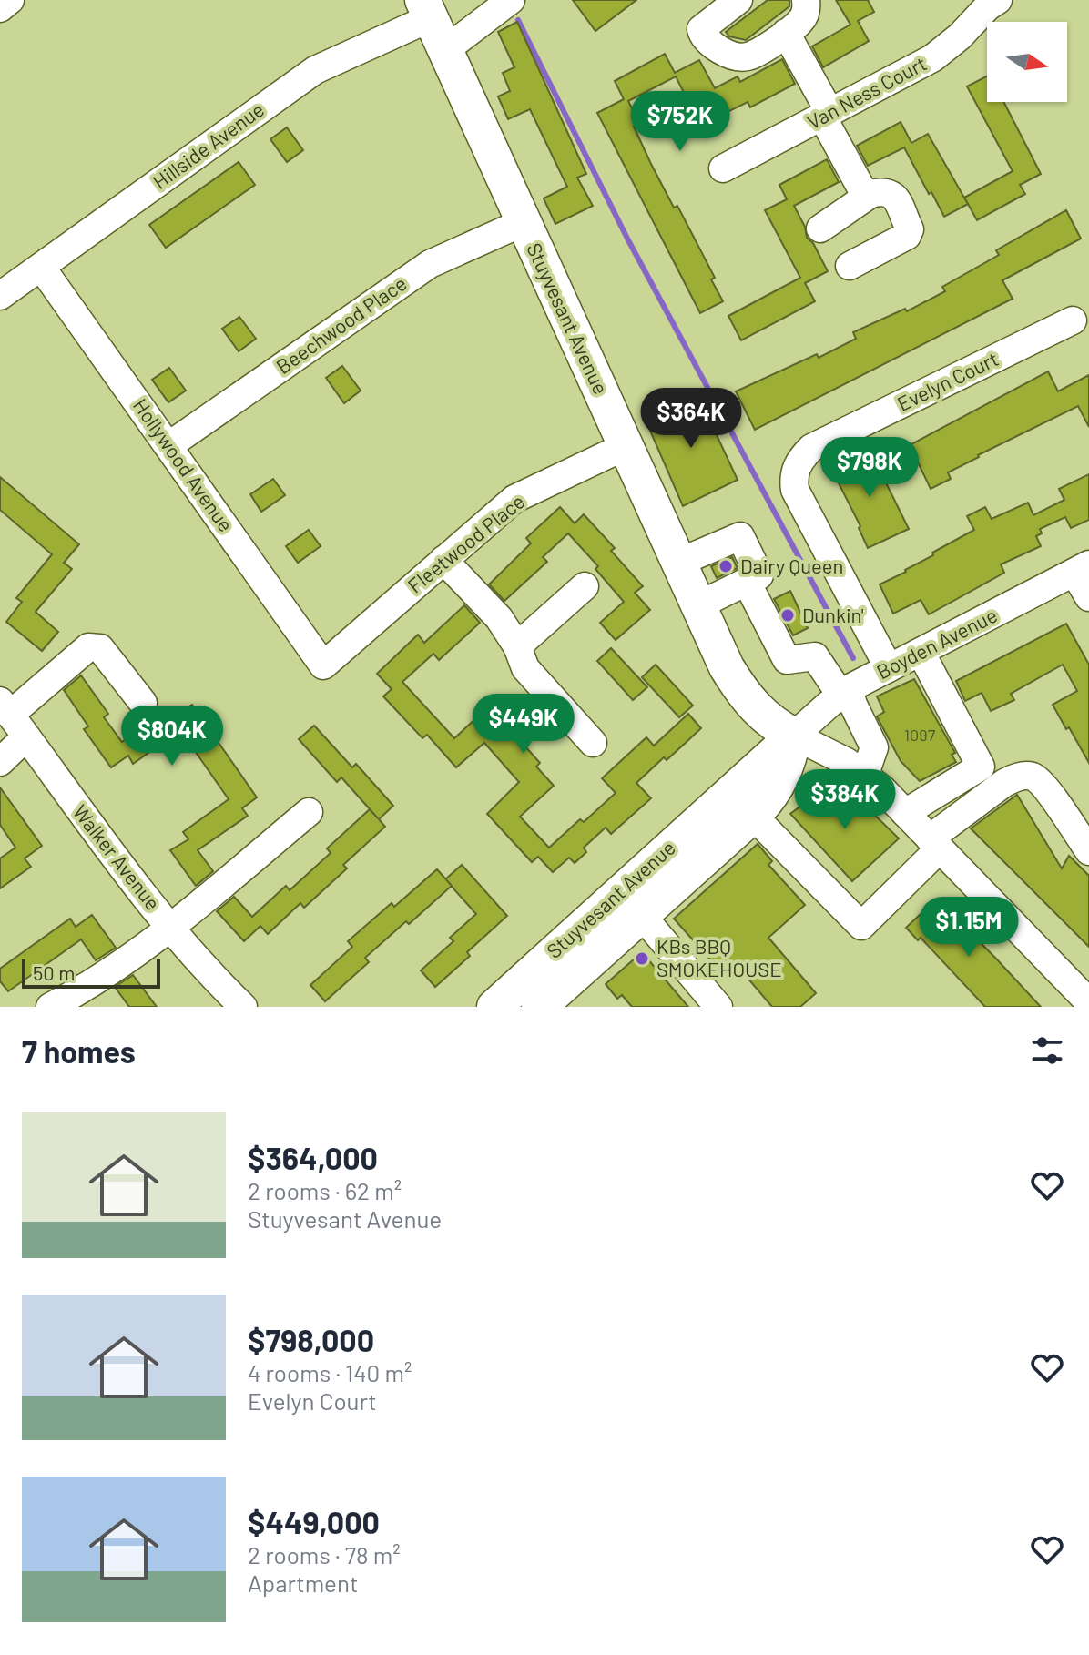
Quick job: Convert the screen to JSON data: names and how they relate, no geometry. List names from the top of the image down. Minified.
{"streets":{"main road":["Stuyvesant Avenue"],"street":["Van Ness Court","Hillside Avenue","Beechwood Place","Evelyn Court","Hollywood Avenue","Fleetwood Place","Boyden Avenue","Walker Avenue"]},"crossings":[["Hillside Avenue","Stuyvesant Avenue"],["Hillside Avenue","Hollywood Avenue"],["Stuyvesant Avenue","Beechwood Place"],["Stuyvesant Avenue","Fleetwood Place"],["Stuyvesant Avenue","Boyden Avenue"],["Beechwood Place","Hollywood Avenue"],["Evelyn Court","Boyden Avenue"],["Hollywood Avenue","Fleetwood Place"]],"places":["Dairy Queen","Dunkin'","KBs BBQ SMOKEHOUSE"],"house_numbers":["1097"],"scale_bar":"50 m","north":"right","page":{"price":["$752K","$364K","$798K","$449K","$804K","$384K","$1.15M"],"scale":"50 m","heading":"7 homes","list":[{"name":"$364,000","note":"2 rooms · 62 m² · Stuyvesant Avenue"},{"name":"$798,000","note":"4 rooms · 140 m² · Evelyn Court"},{"name":"$449,000","note":"2 rooms · 78 m² · Apartment"}]}}
